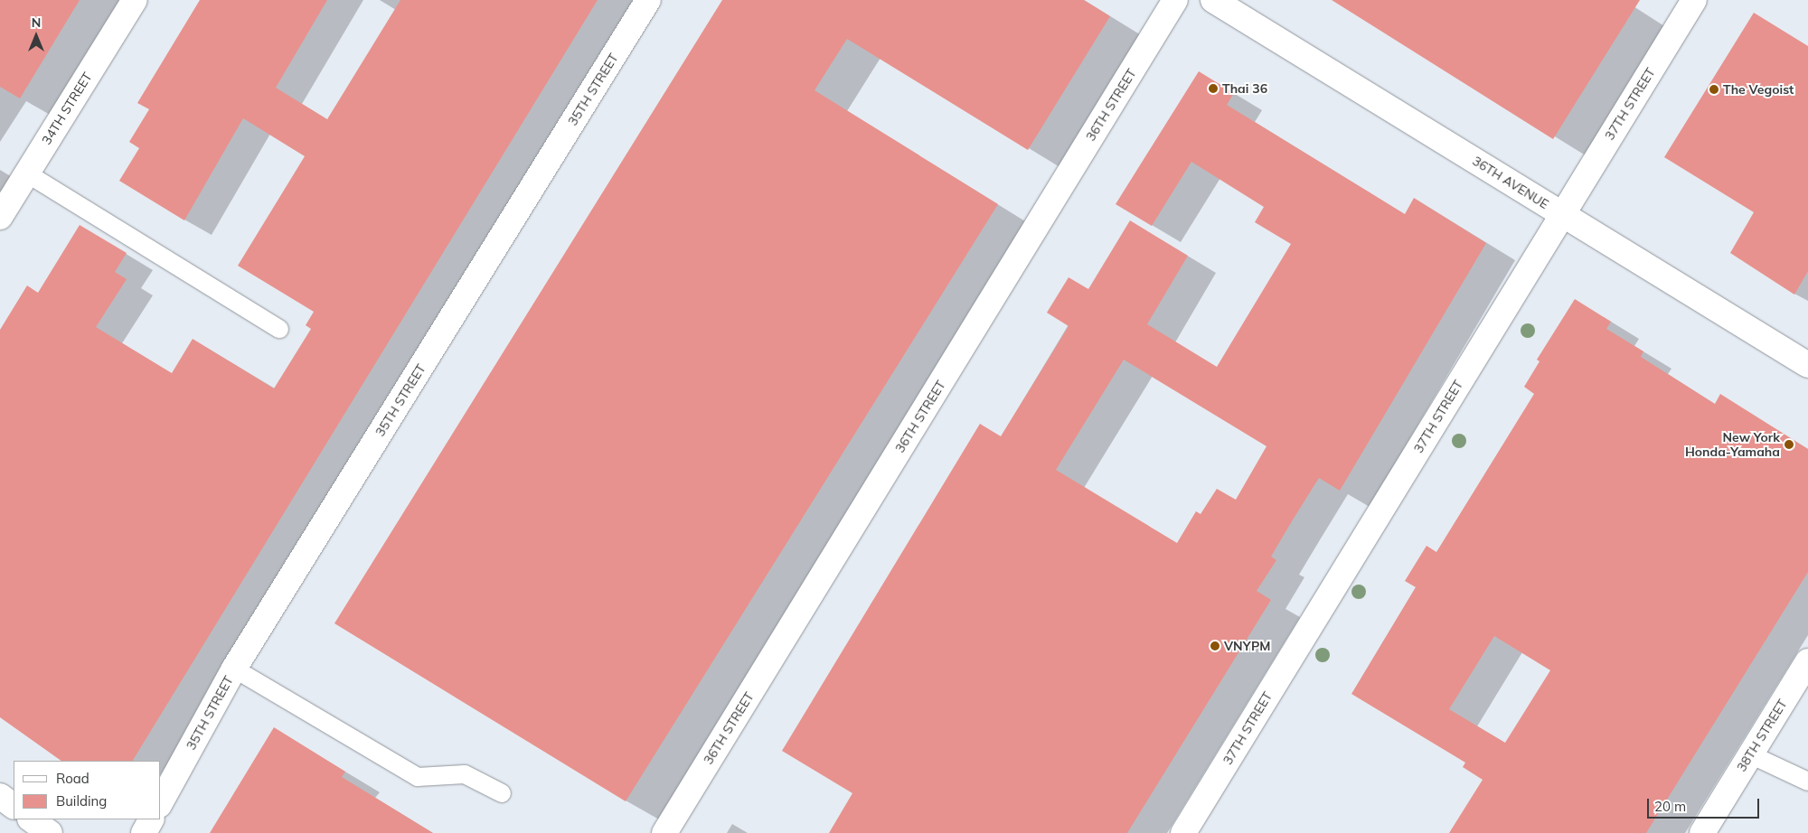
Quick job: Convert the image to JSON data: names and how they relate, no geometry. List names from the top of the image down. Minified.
{"streets":{"street":["35TH STREET","37TH STREET","36TH STREET","34TH STREET","36TH AVENUE","38TH STREET"]},"crossings":[["37TH STREET","36TH AVENUE"]],"places":["Thai 36","The Vegoist","New York Honda-Yamaha","VNYPM"],"legend":["Road","Building"],"scale_bar":"20 m","north":"top"}
